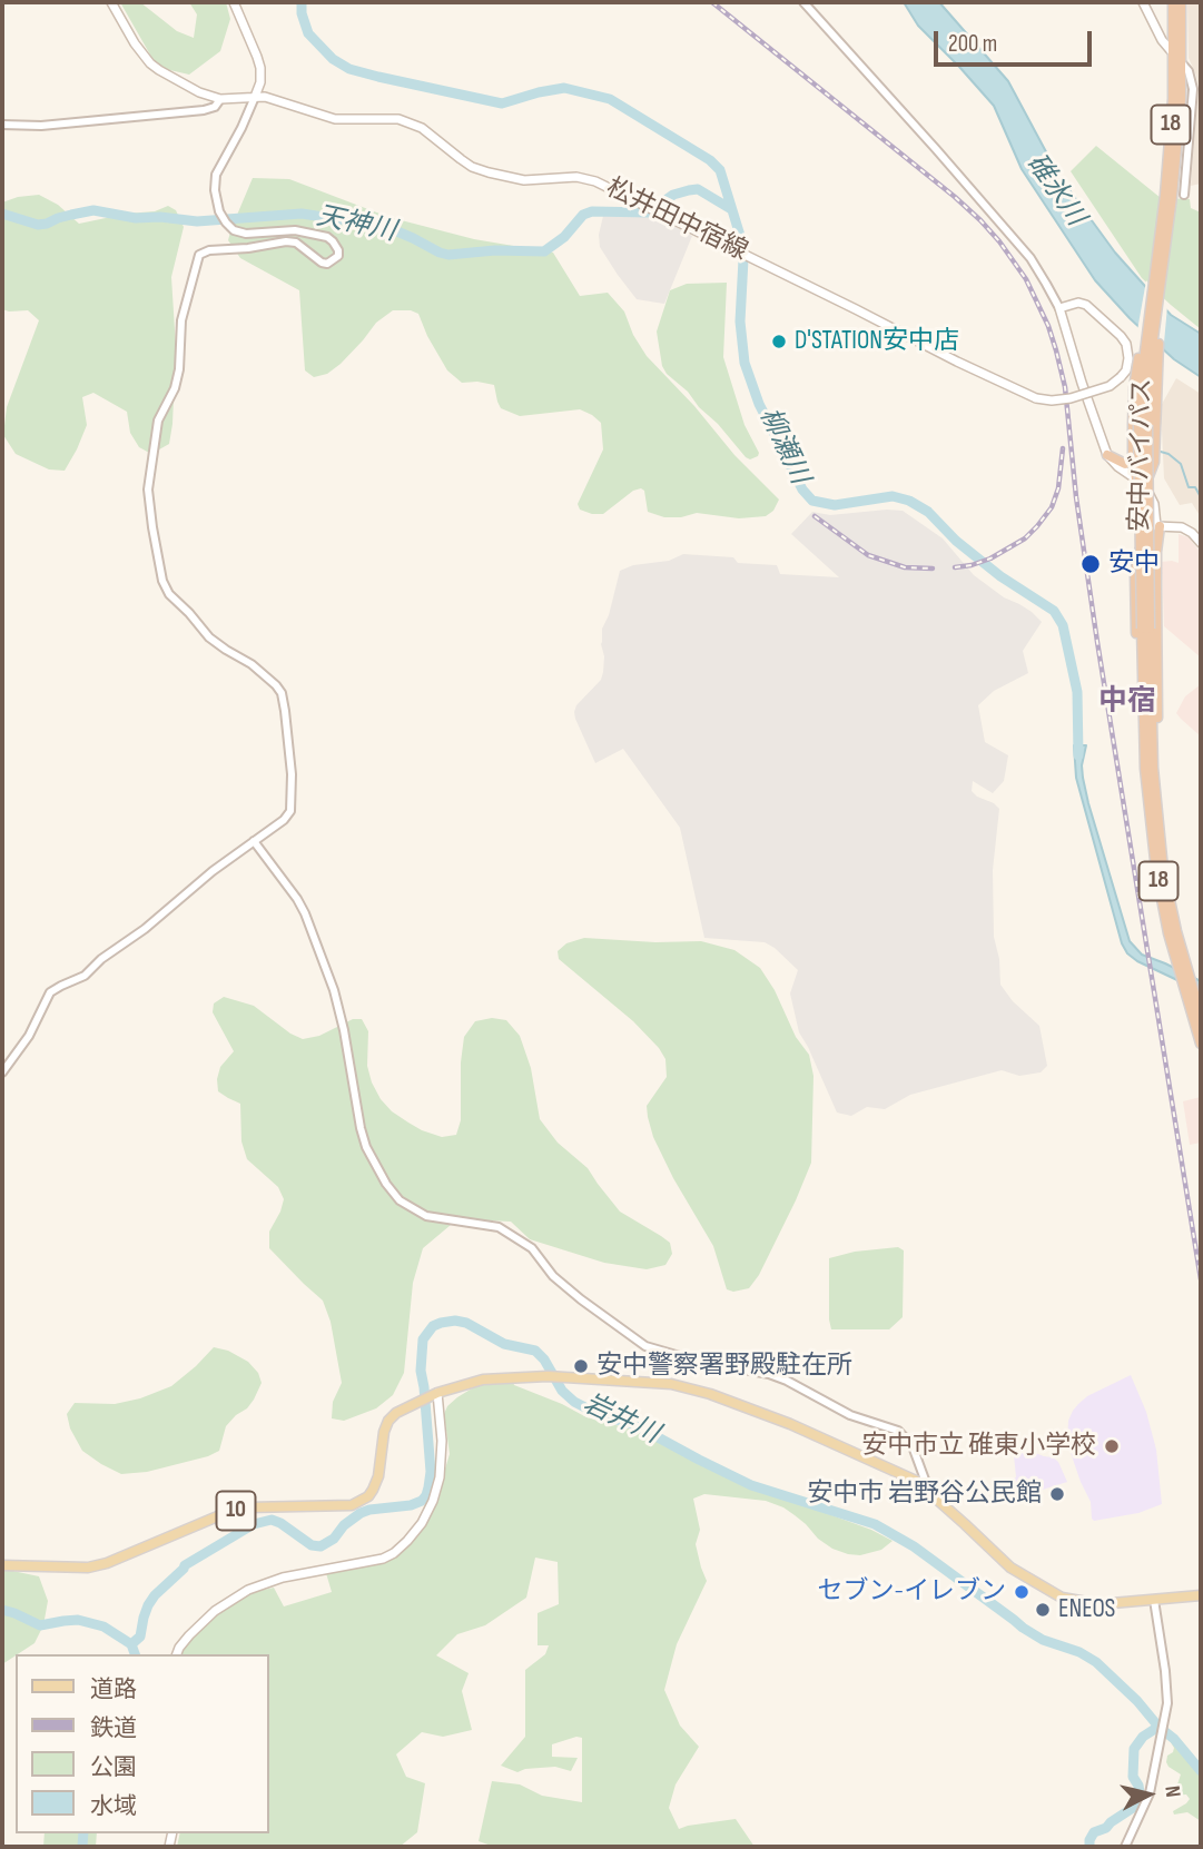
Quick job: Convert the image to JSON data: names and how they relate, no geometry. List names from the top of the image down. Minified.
{"streets":{"highway":["18","安中バイパス"],"main road":["松井田中宿線","10"]},"crossings":[["18","安中バイパス"]],"districts":["中宿"],"water":["碓氷川","天神川","柳瀬川","岩井川"],"places":["D'STATION安中店","安中","安中警察署野殿駐在所","安中市立 碓東小学校","安中市 岩野谷公民館","セブン-イレブン","ENEOS"],"legend":["道路","鉄道","公園","水域"],"scale_bar":"200 m","north":"right"}
